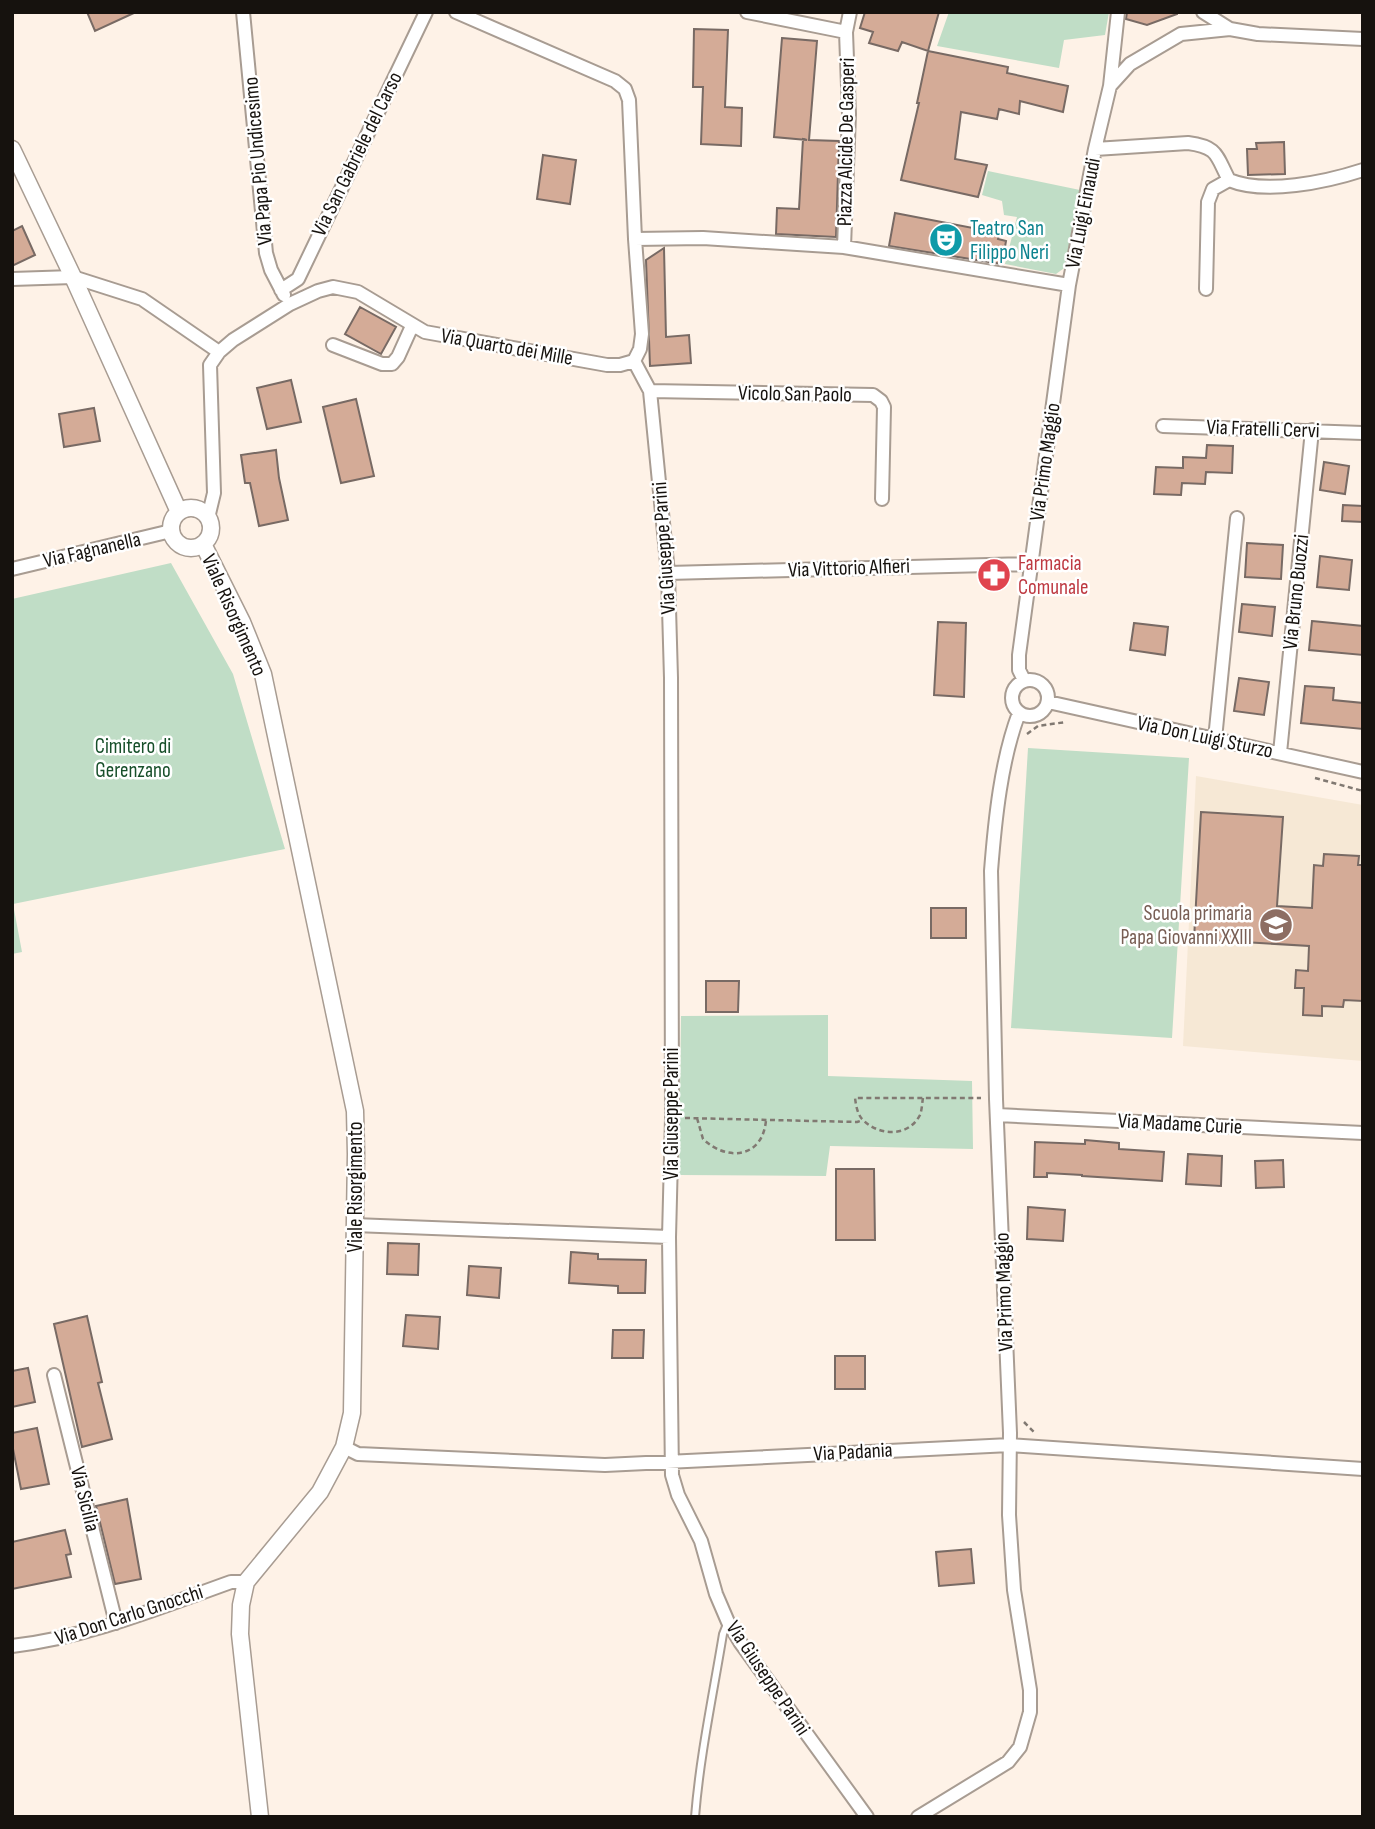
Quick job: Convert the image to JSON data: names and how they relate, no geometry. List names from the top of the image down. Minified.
{"streets":{"street":["Piazza Alcide De Gasperi","Via San Gabriele del Carso","Via Papa Pio Undicesimo","Via Luigi Einaudi","Via Quarto dei Mille","Vicolo San Paolo","Via Fratelli Cervi","Via Primo Maggio","Via Giuseppe Parini","Via Fagnanella","Via Vittorio Alfieri","Via Bruno Buozzi","Viale Risorgimento","Via Don Luigi Sturzo","Via Madame Curie","Via Padania","Via Sicilia","Via Don Carlo Gnocchi"]},"crossings":[["Piazza Alcide De Gasperi","Via Luigi Einaudi"],["Via San Gabriele del Carso","Via Papa Pio Undicesimo"],["Via Papa Pio Undicesimo","Via Quarto dei Mille"],["Via Luigi Einaudi","Via Primo Maggio"],["Via Quarto dei Mille","Via Giuseppe Parini"],["Vicolo San Paolo","Via Giuseppe Parini"],["Via Fratelli Cervi","Via Bruno Buozzi"],["Via Primo Maggio","Via Vittorio Alfieri"],["Via Primo Maggio","Via Don Luigi Sturzo"],["Via Primo Maggio","Via Madame Curie"],["Via Primo Maggio","Via Padania"],["Via Giuseppe Parini","Via Vittorio Alfieri"],["Via Giuseppe Parini","Via Padania"],["Via Fagnanella","Viale Risorgimento"],["Via Bruno Buozzi","Via Don Luigi Sturzo"],["Viale Risorgimento","Via Padania"],["Viale Risorgimento","Via Don Carlo Gnocchi"],["Via Sicilia","Via Don Carlo Gnocchi"]],"parks":["Cimitero di Gerenzano"],"places":{"theatre":["Teatro San Filippo Neri"],"pharmacy":["Farmacia Comunale"],"school or university":["Scuola primaria Papa Giovanni XXIII"]}}
